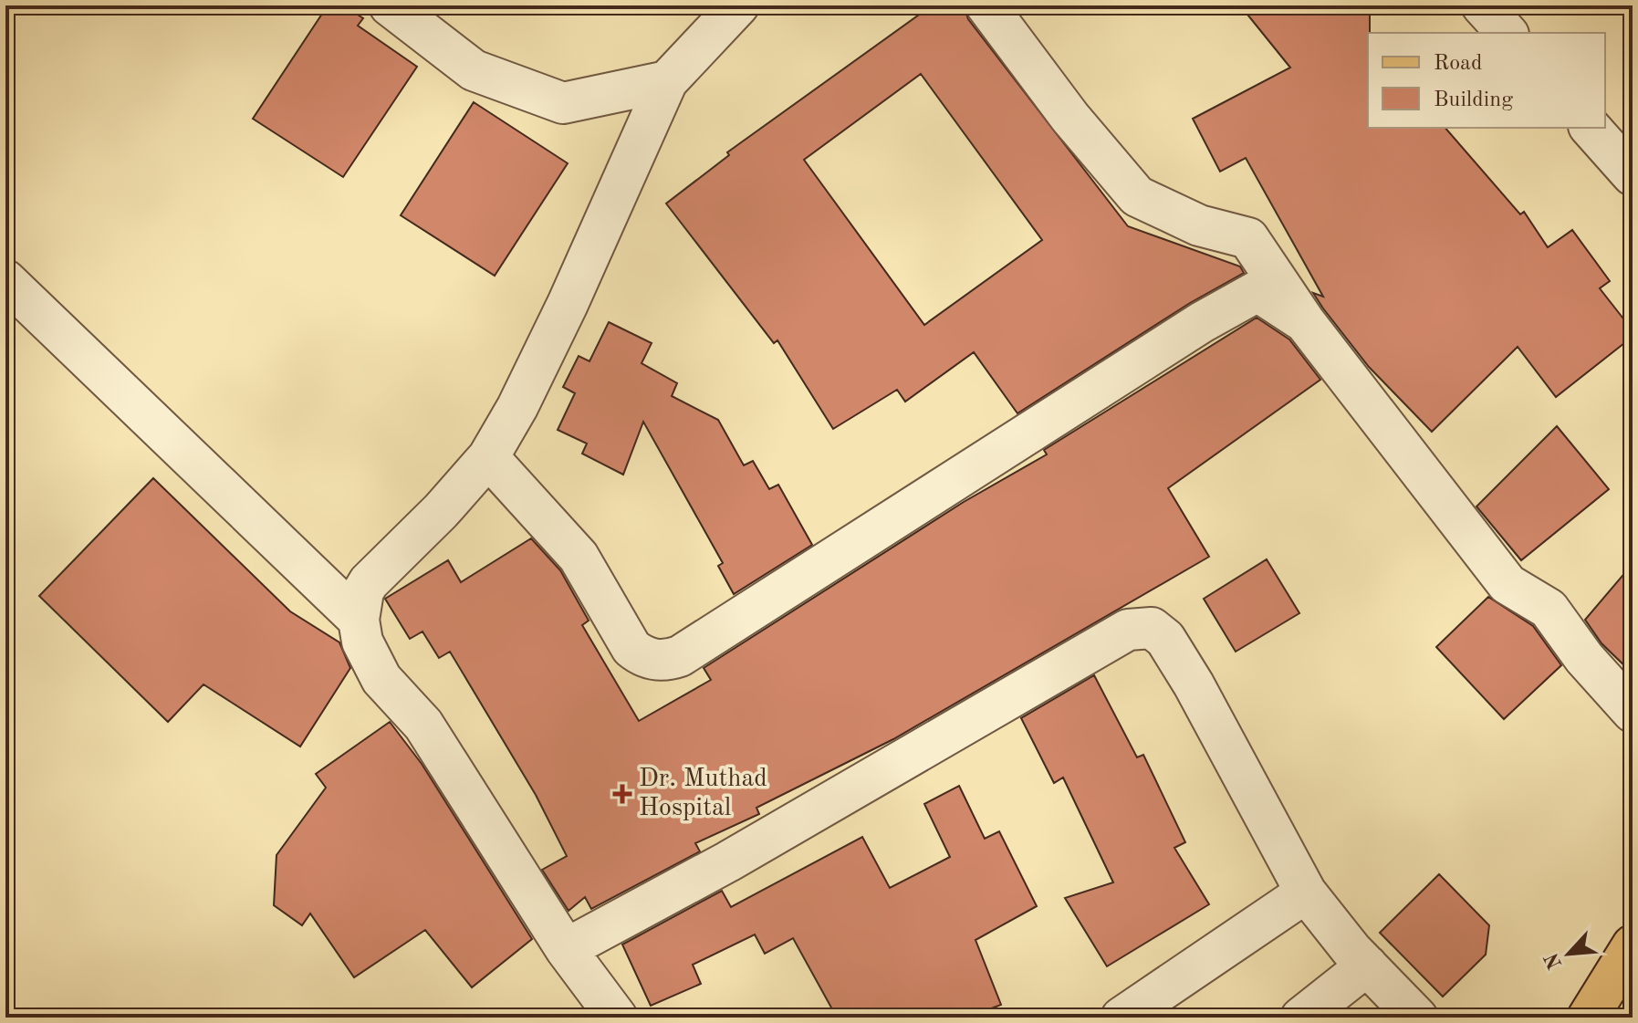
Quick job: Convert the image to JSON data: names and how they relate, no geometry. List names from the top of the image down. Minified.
{"places":{"health":["Dr. Muthad Hospital"]},"legend":["Road","Building"],"north":"bottom left"}
